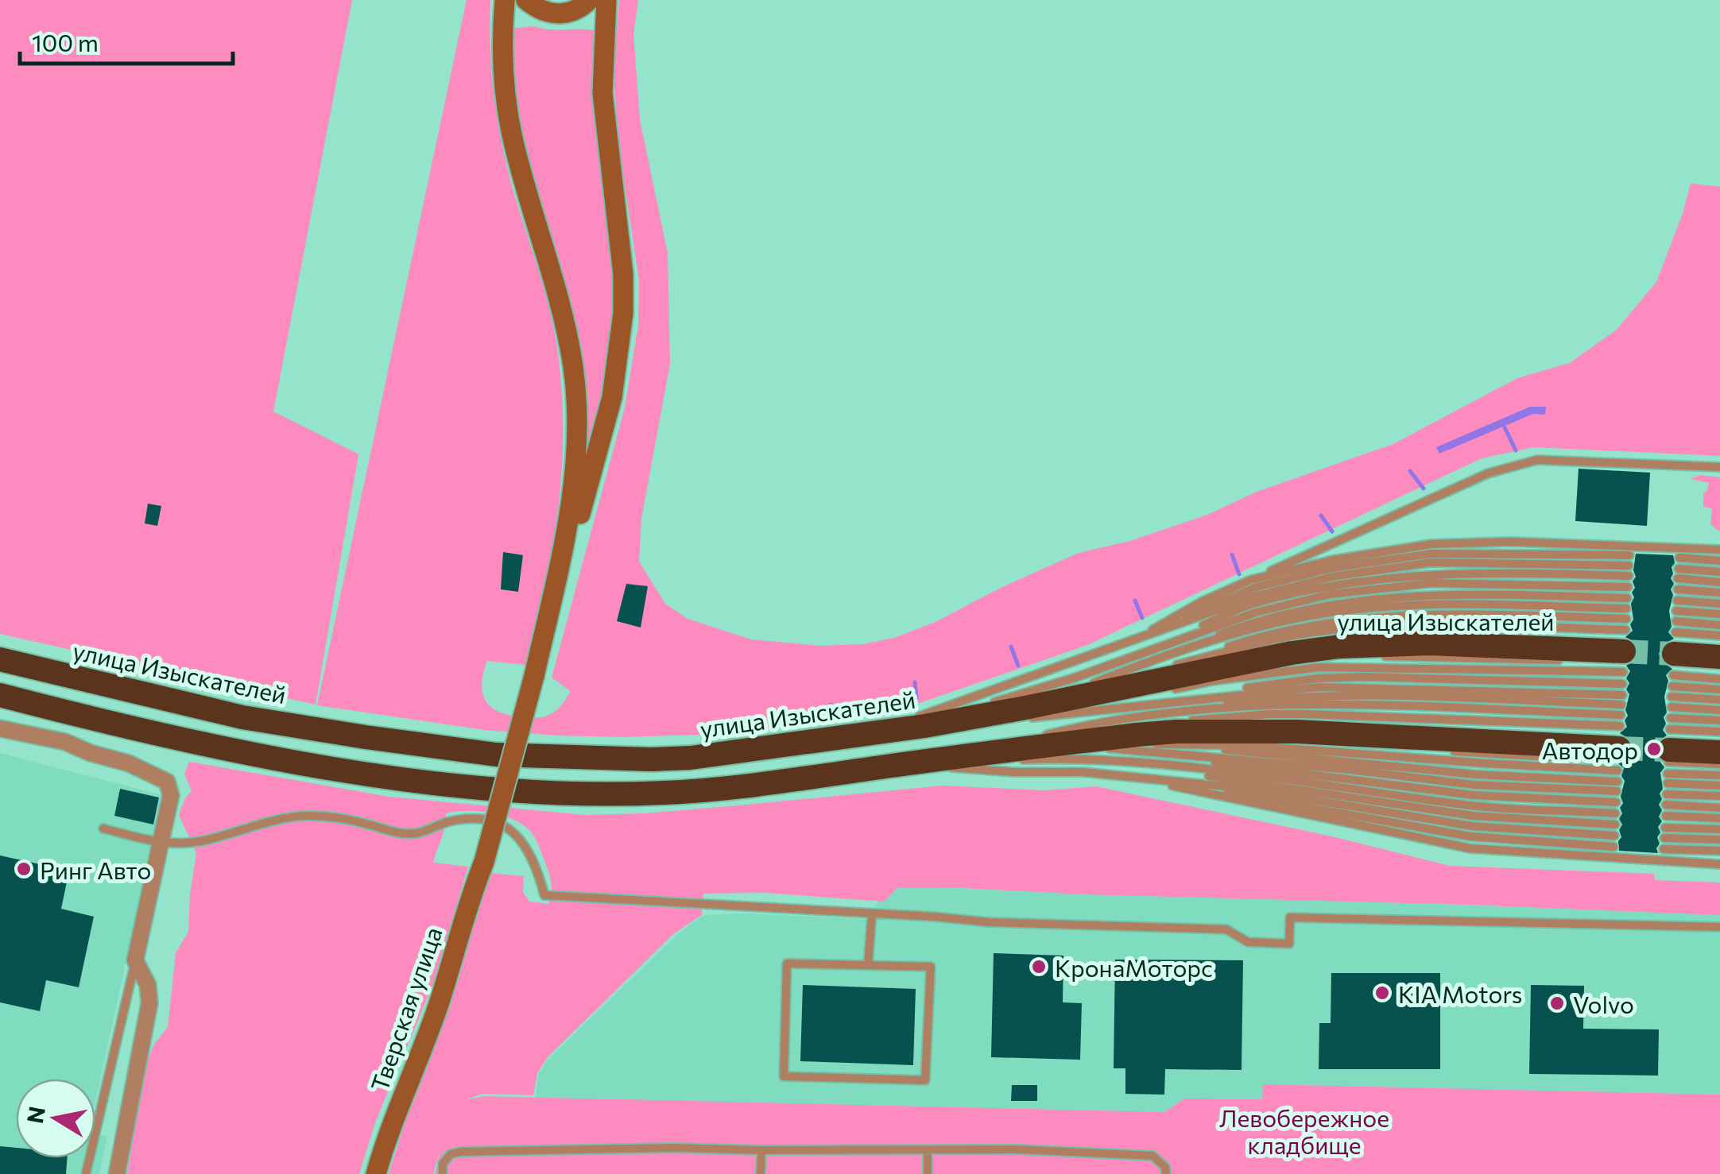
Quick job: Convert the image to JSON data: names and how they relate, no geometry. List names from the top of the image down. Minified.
{"streets":{"highway":["улица Изыскателей"],"street":["Тверская улица"]},"parks":["Левобережное кладбище"],"places":["Автодор","Ринг Авто","КронаМоторс","KIA Motors","Volvo"],"scale_bar":"100 m","north":"left"}
